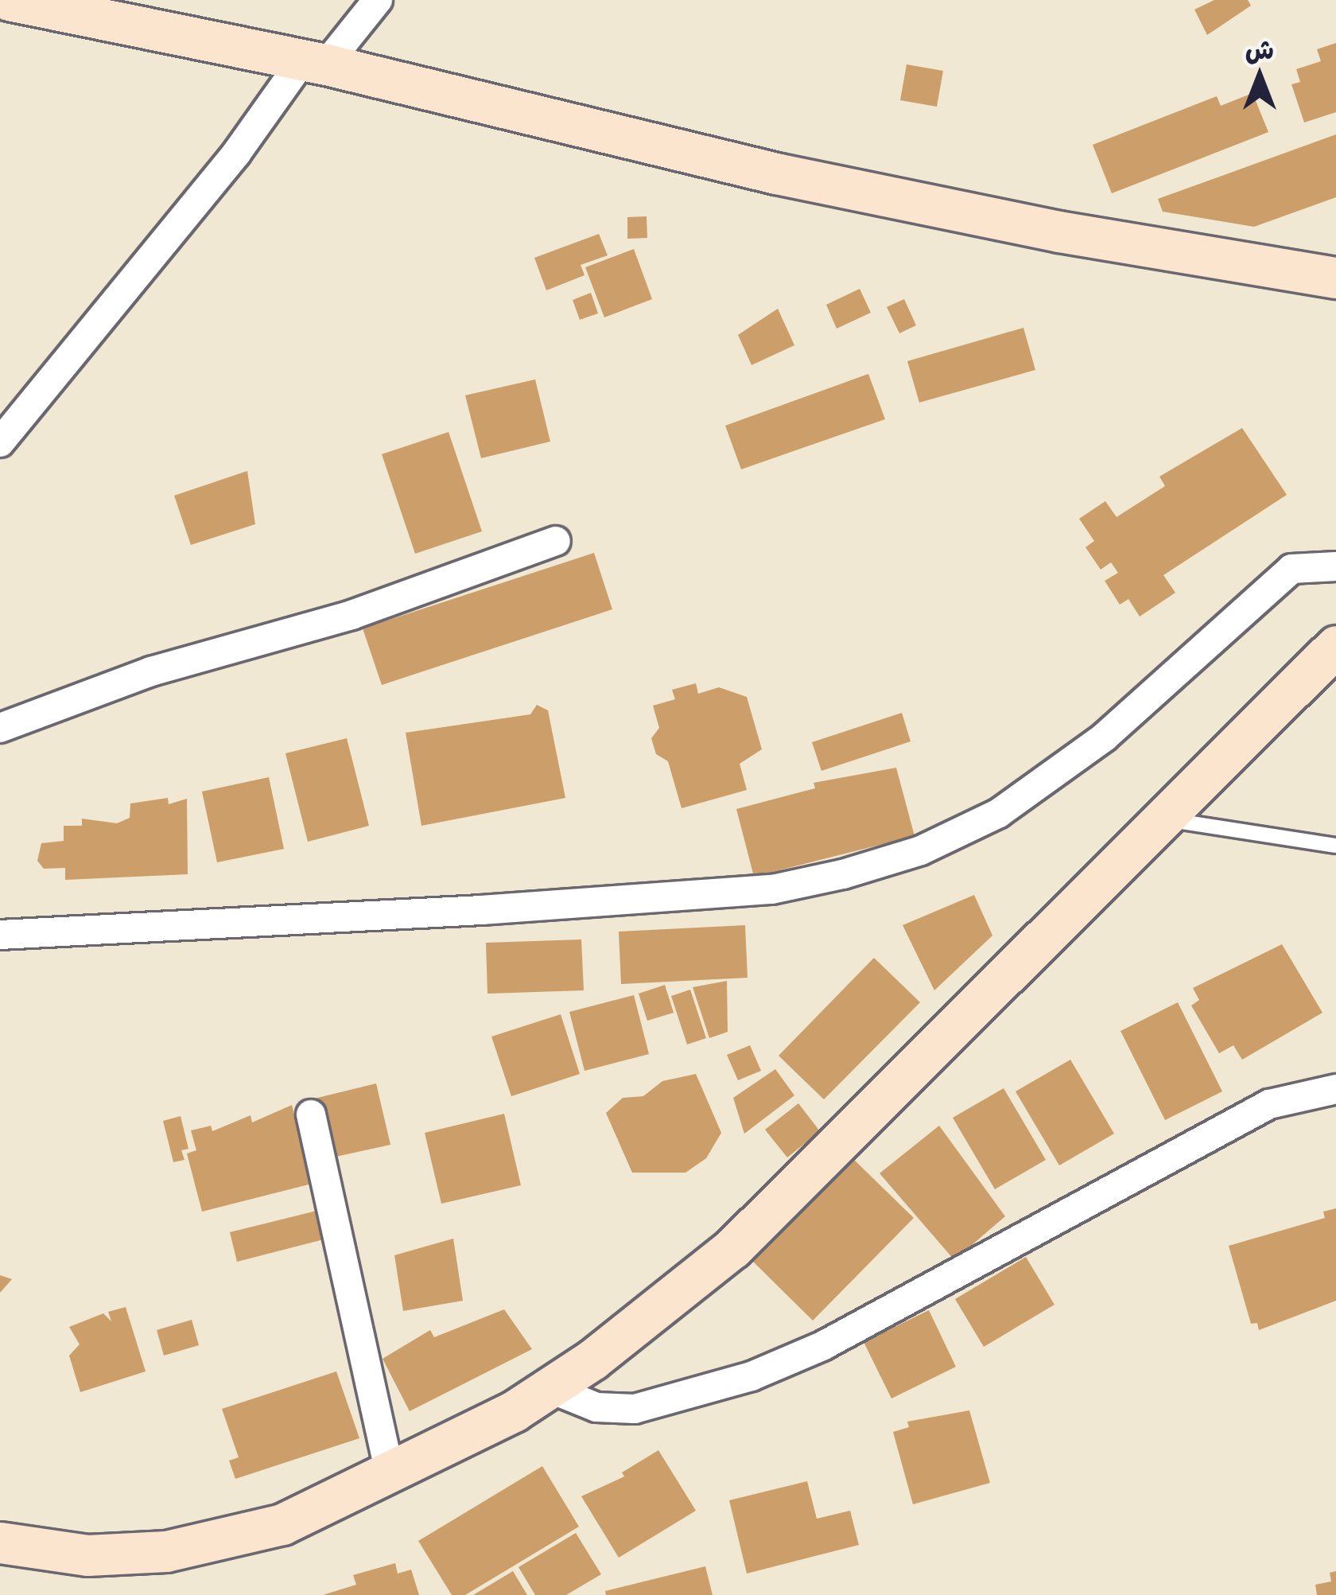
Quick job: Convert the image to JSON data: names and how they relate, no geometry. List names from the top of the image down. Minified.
{"north":"top"}
